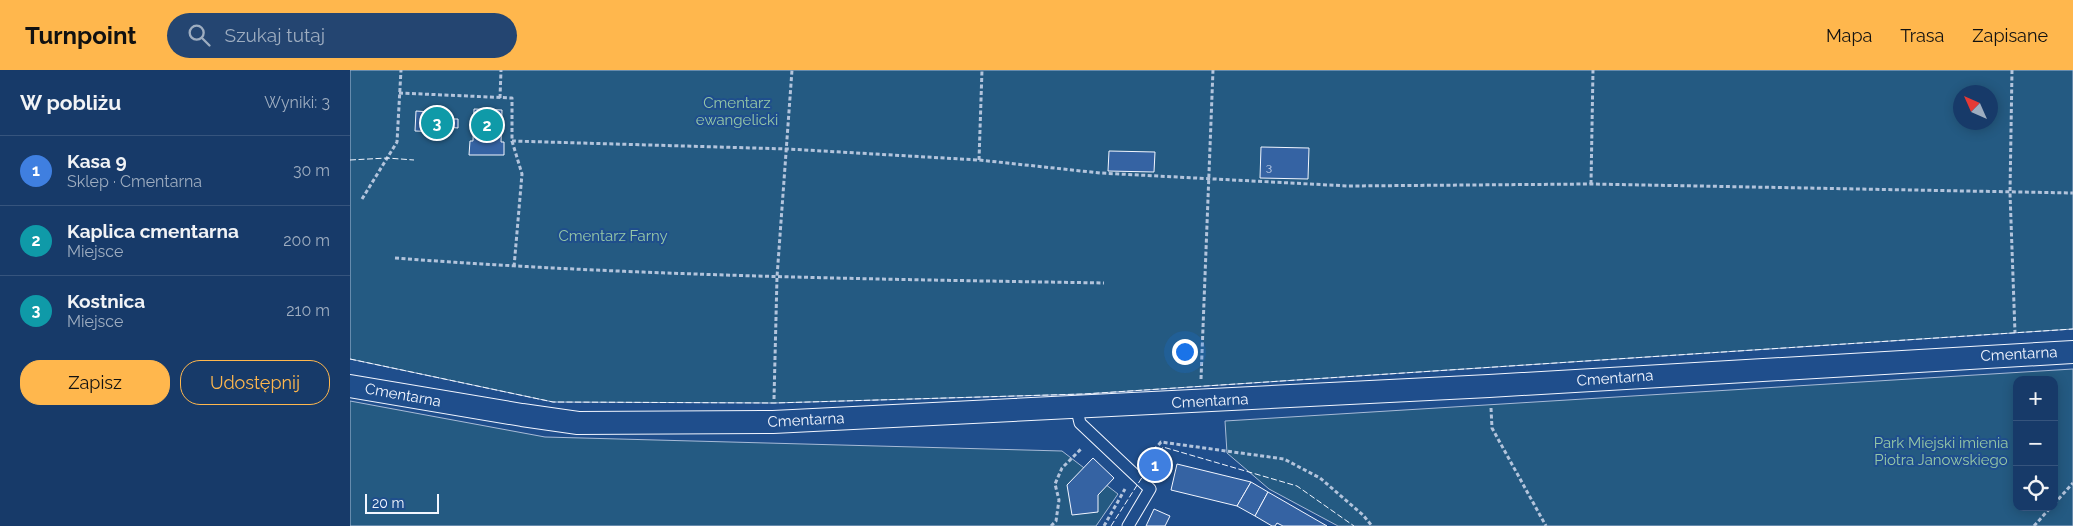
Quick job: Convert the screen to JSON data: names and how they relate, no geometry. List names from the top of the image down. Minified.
{"streets":{"street":["Cmentarna"]},"parks":["Cmentarz ewangelicki","Cmentarz Farny","Park Miejski imienia Piotra Janowskiego"],"house_numbers":["3"],"scale_bar":"20 m","north":"top left","page":{"header":"Turnpoint","search":"Szukaj tutaj","nav":["Mapa","Trasa","Zapisane"],"heading":["W pobliżu","Wyniki: 3"],"pins":["3","2","1"],"list":[{"mark":"1","name":"Kasa 9","note":"Sklep · Cmentarna","value":"30 m"},{"mark":"2","name":"Kaplica cmentarna","note":"Miejsce","value":"200 m"},{"mark":"3","name":"Kostnica","note":"Miejsce","value":"210 m"}],"buttons":["Zapisz","Udostępnij"],"map_buttons":["+","−"],"scale":"20 m"}}
